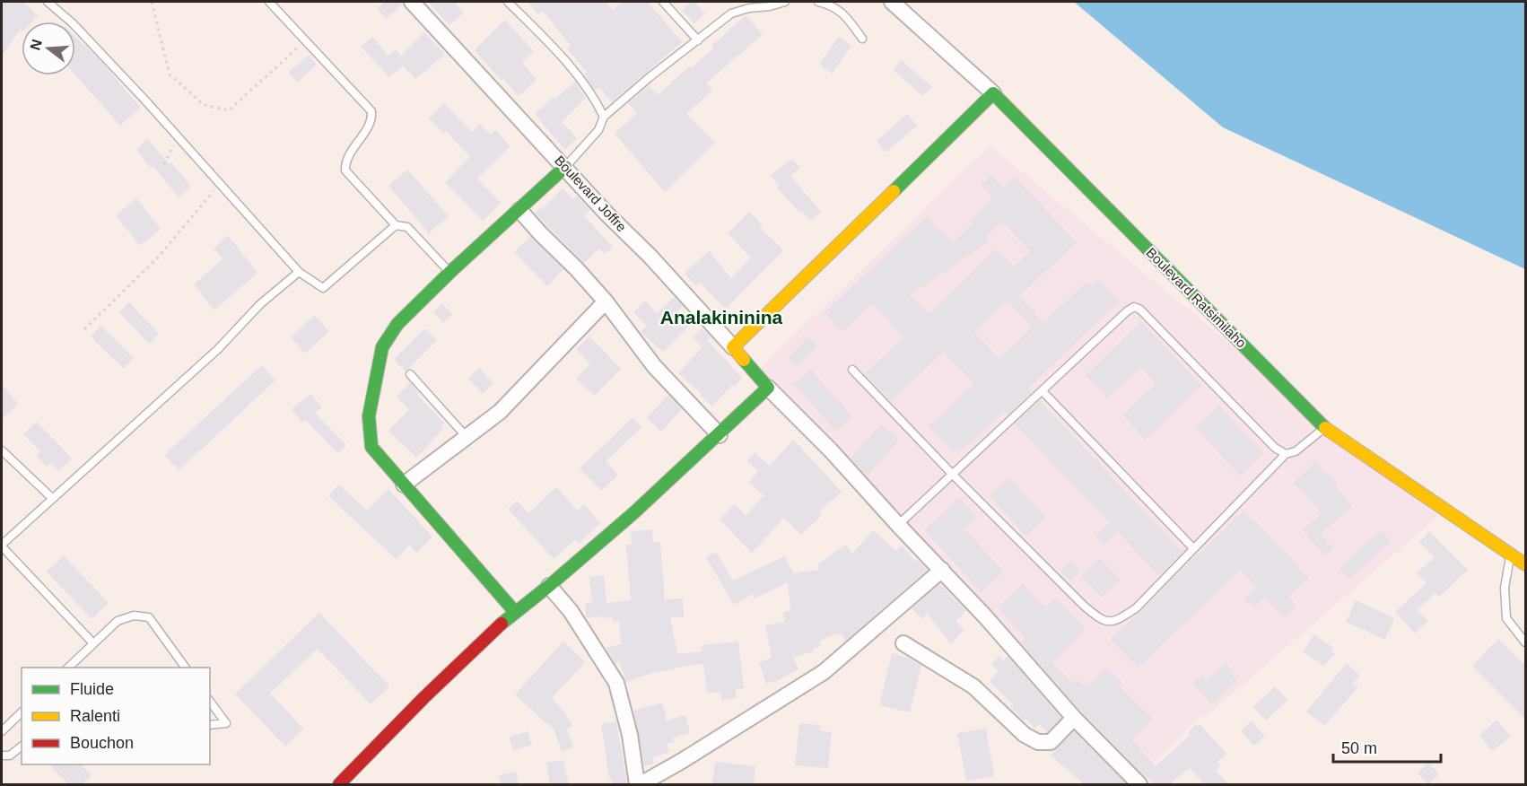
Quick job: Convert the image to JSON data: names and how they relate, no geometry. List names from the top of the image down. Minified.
{"streets":{"street":["Boulevard Joffre","Boulevard Ratsimilaho"]},"districts":["Analakininina"],"legend":["Fluide","Ralenti","Bouchon"],"scale_bar":"50 m","north":"left"}
